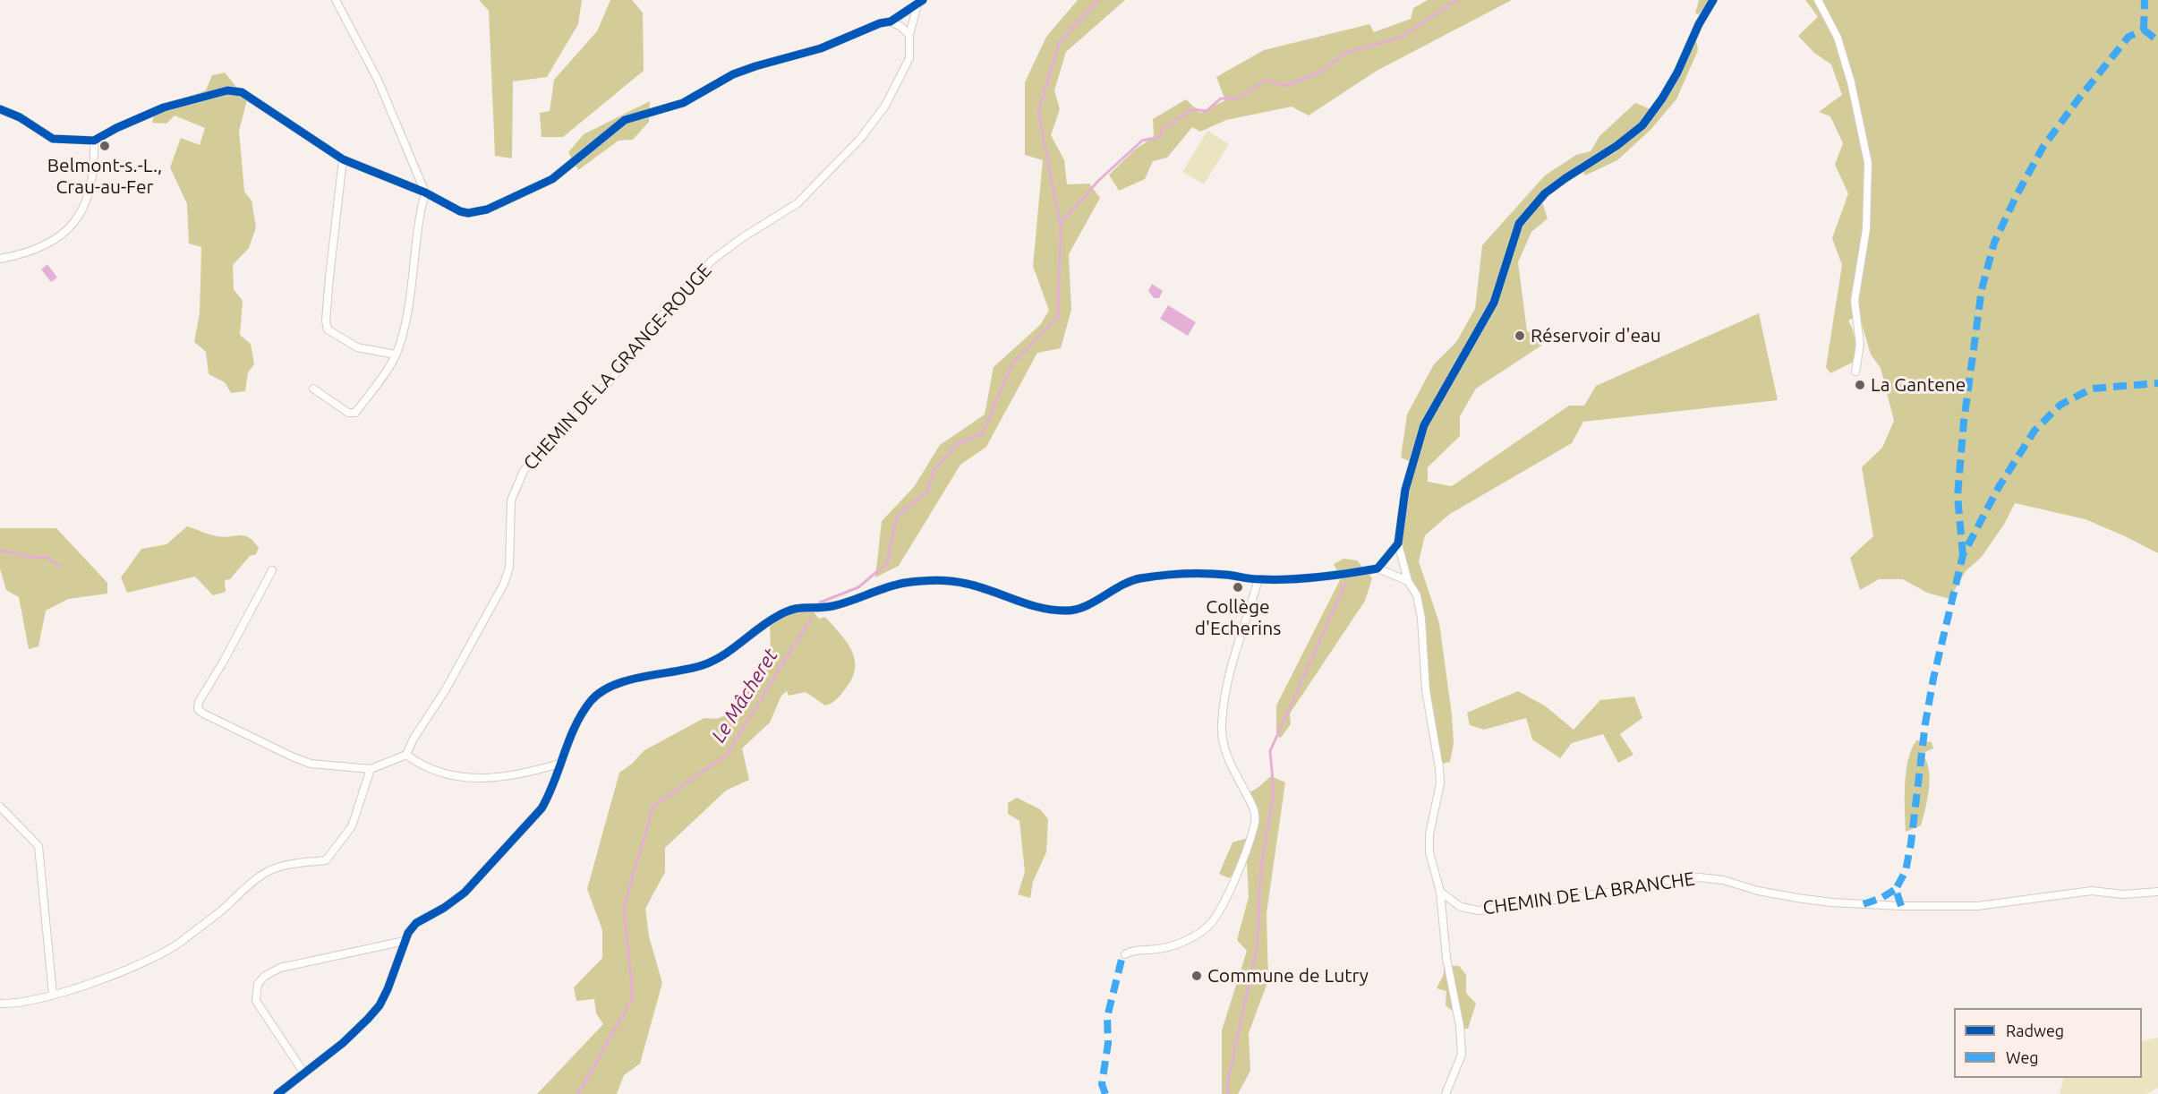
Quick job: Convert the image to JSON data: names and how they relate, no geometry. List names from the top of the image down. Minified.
{"streets":{"street":["CHEMIN DE LA GRANGE-ROUGE","CHEMIN DE LA BRANCHE"]},"water":["Le Mâcheret"],"places":["Belmont-s.-L., Crau-au-Fer","Réservoir d'eau","La Gantene","Collège d'Echerins","Commune de Lutry"],"legend":["Radweg","Weg"]}
